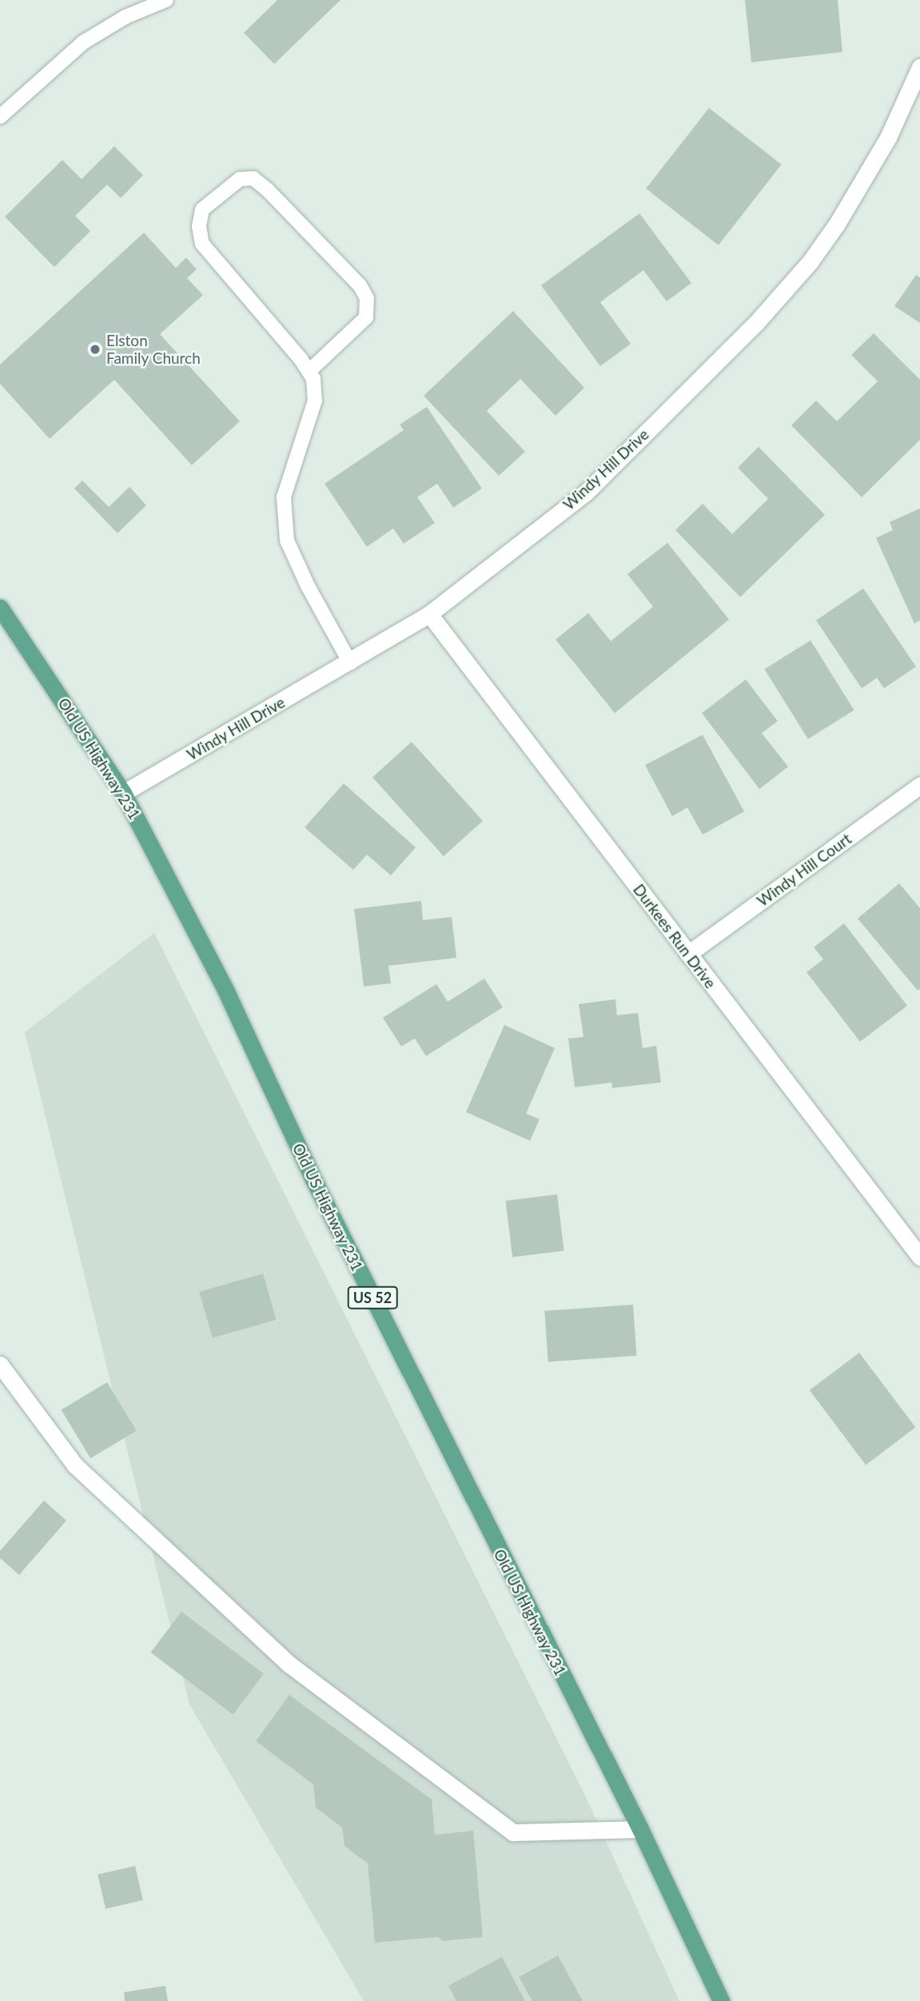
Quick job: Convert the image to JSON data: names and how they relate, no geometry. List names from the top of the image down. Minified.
{"streets":{"main road":["Old US Highway 231","US 52"],"street":["Windy Hill Drive","Windy Hill Court","Durkees Run Drive"]},"crossings":[["Windy Hill Drive","Old US Highway 231"],["Windy Hill Drive","Durkees Run Drive"],["Windy Hill Court","Durkees Run Drive"]],"places":["Elston Family Church"]}
